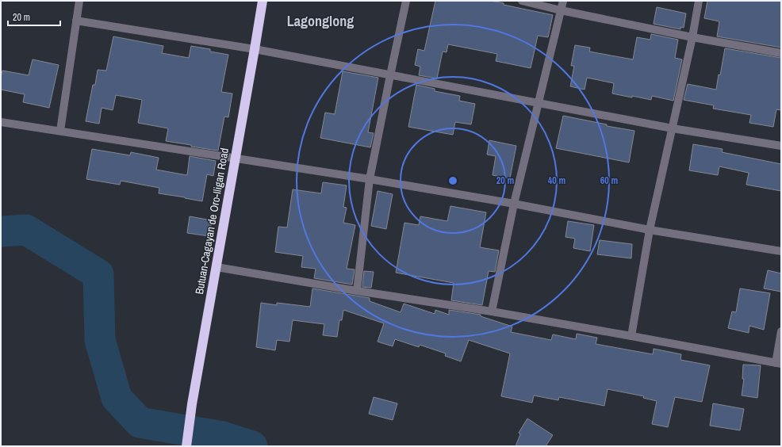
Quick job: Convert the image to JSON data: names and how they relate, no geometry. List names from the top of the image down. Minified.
{"streets":{"highway":["Butuan-Cagayan de Oro-Iligan Road"]},"districts":["Lagonglong"],"scale_bar":"20 m","rings":["20 m","40 m","60 m"]}
